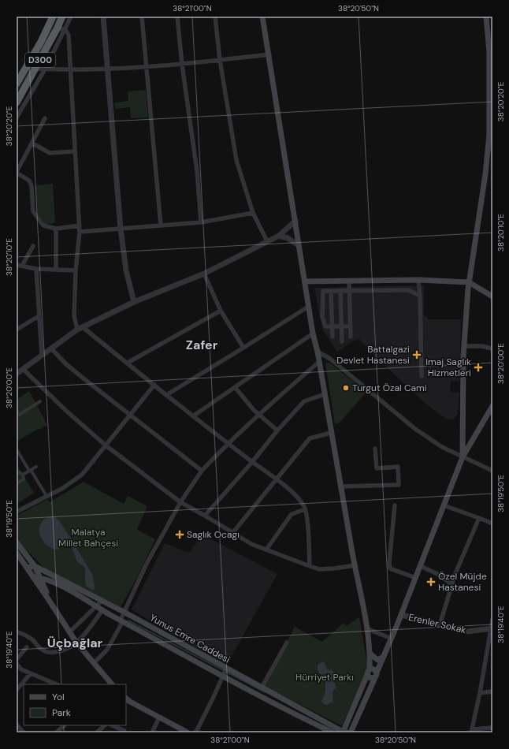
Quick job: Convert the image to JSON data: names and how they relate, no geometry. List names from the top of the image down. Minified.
{"streets":{"highway":["D300"],"main road":["Yunus Emre Caddesi"],"street":["Erenler Sokak"]},"districts":["Zafer","Üçbağlar"],"parks":["Malatya Millet Bahçesi","Hürriyet Parkı"],"places":{"health":["Battalgazi Devlet Hastanesi","Imaj Saglık Hizmetleri","Saglık Ocagı","Özel Müjde Hastanesi"],"other":["Turgut Özal Cami"]},"legend":["Yol","Park"],"coordinates":["38°21'00\"N","38°20'50\"N","38°20'20\"E","38°20'10\"E","38°20'00\"E","38°19'50\"E","38°19'40\"E"]}
